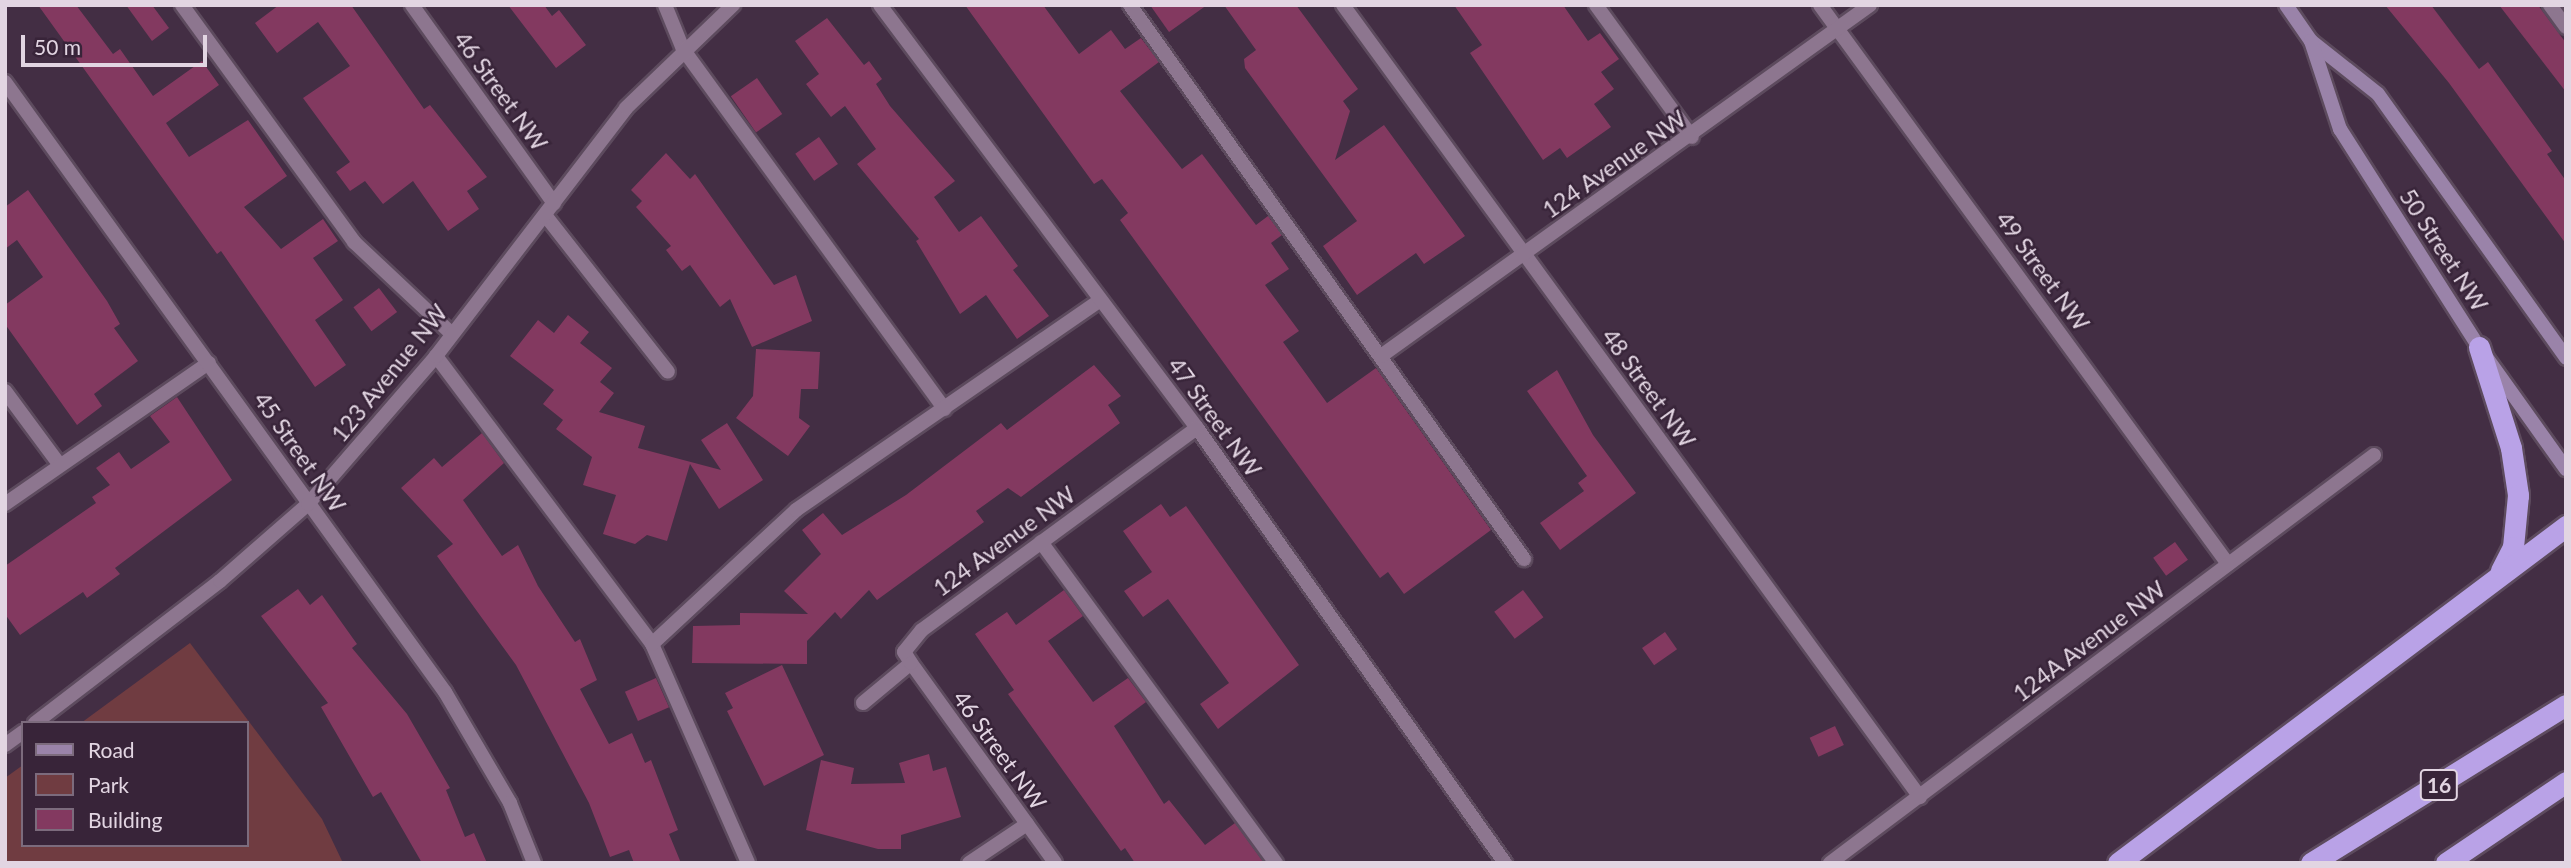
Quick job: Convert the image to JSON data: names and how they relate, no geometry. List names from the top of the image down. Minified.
{"streets":{"highway":["16"],"main road":["50 Street NW"],"street":["46 Street NW","124 Avenue NW","49 Street NW","123 Avenue NW","48 Street NW","47 Street NW","45 Street NW","124A Avenue NW"]},"crossings":[["46 Street NW","124 Avenue NW"],["46 Street NW","123 Avenue NW"],["124 Avenue NW","49 Street NW"],["124 Avenue NW","48 Street NW"],["124 Avenue NW","47 Street NW"],["49 Street NW","124A Avenue NW"],["123 Avenue NW","45 Street NW"],["48 Street NW","124A Avenue NW"]],"legend":["Road","Park","Building"],"scale_bar":"50 m"}
